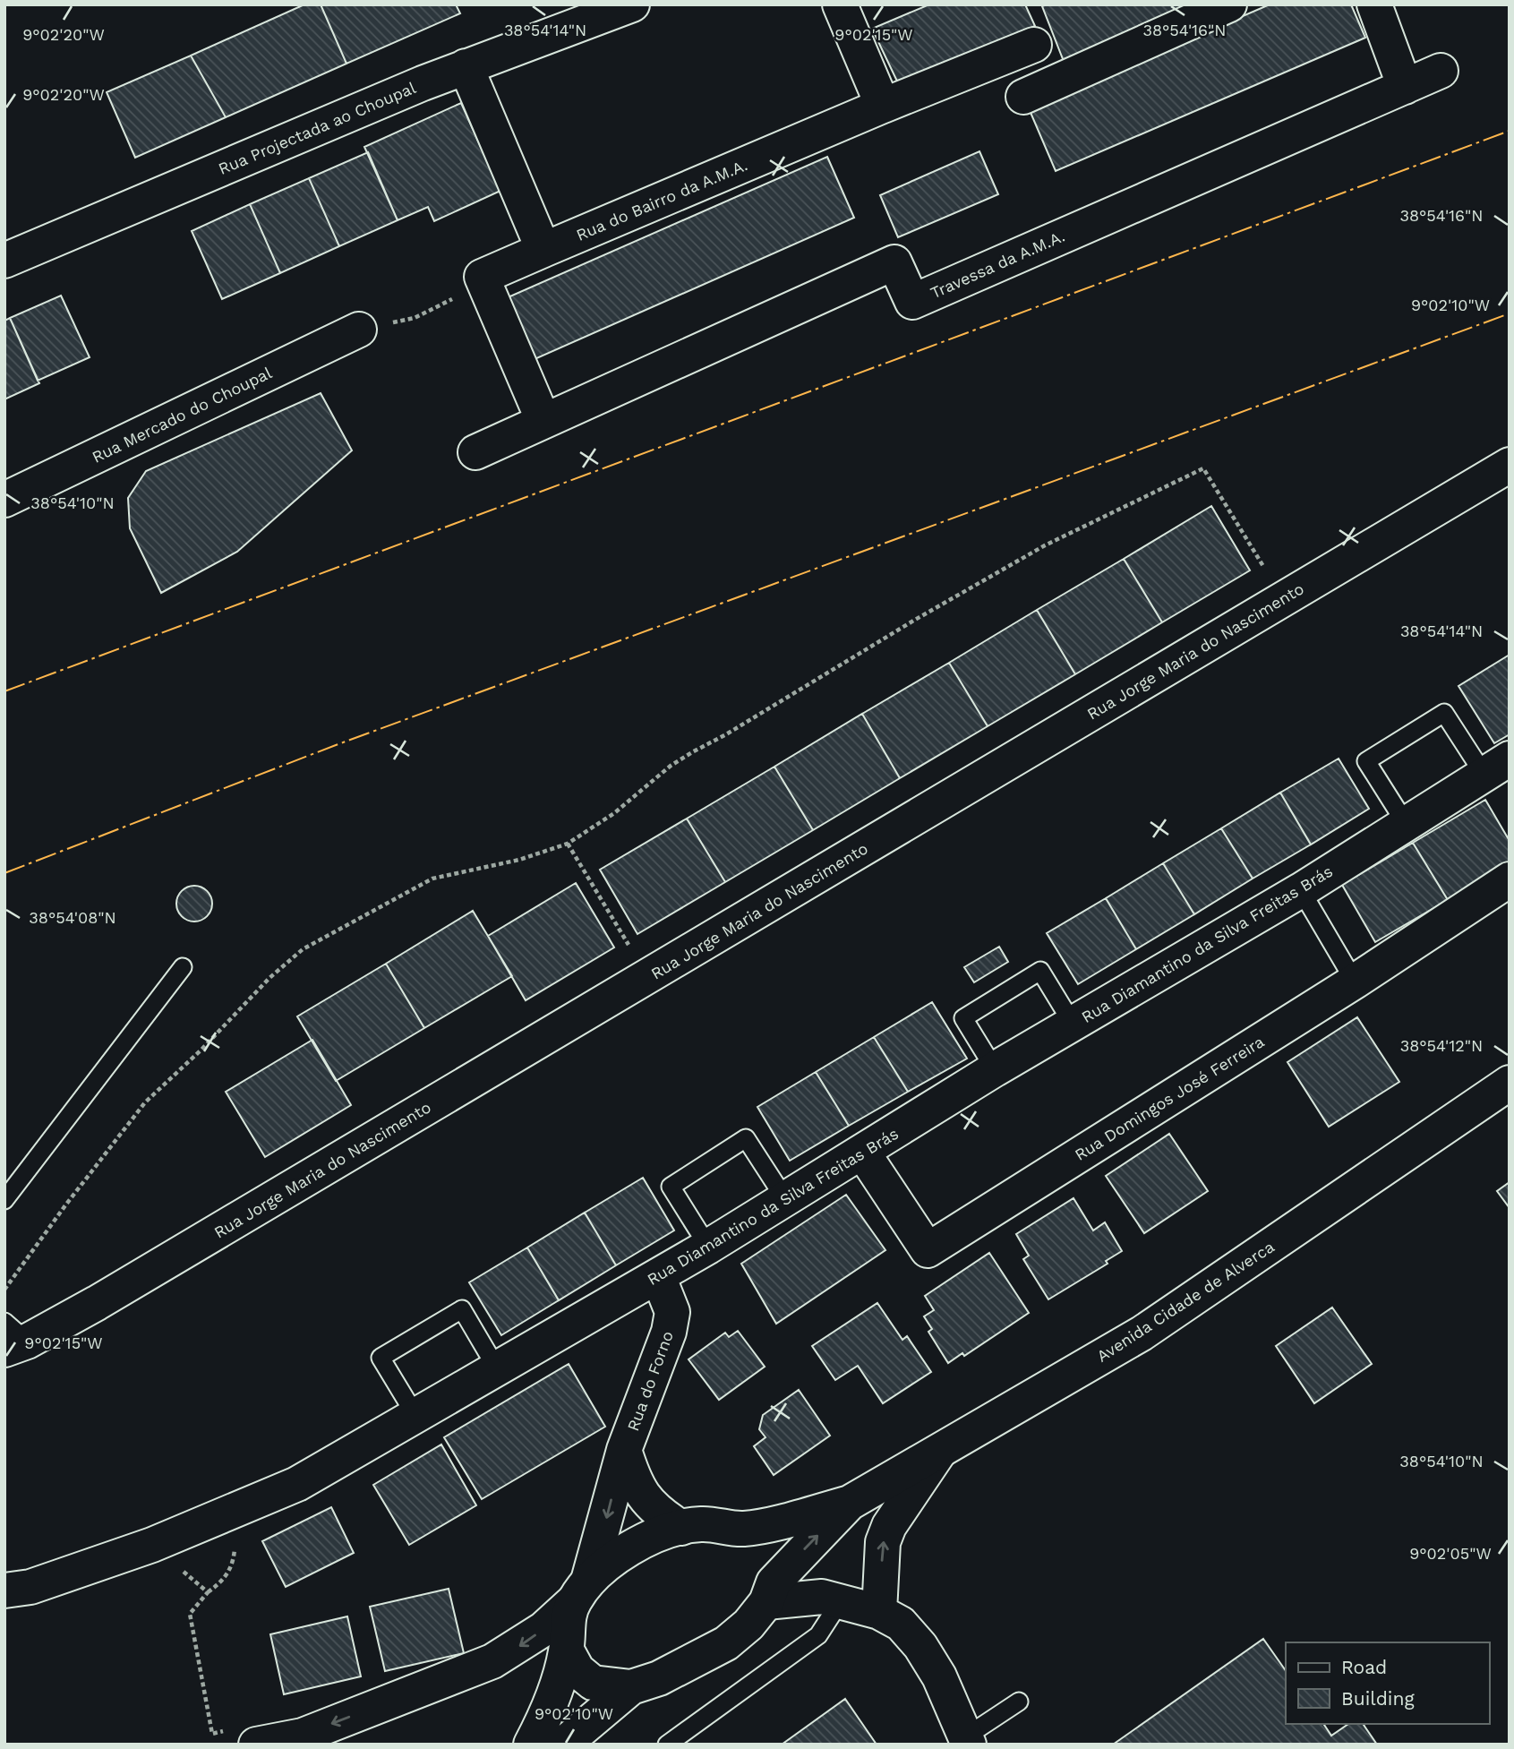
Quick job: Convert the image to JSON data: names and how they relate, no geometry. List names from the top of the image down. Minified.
{"streets":{"street":["Rua Projectada ao Choupal","Rua do Bairro da A.M.A.","Travessa da A.M.A.","Rua Mercado do Choupal","Rua Jorge Maria do Nascimento","Rua Diamantino da Silva Freitas Brás","Rua Domingos José Ferreira","Avenida Cidade de Alverca","Rua do Forno"]},"crossings":[["Rua do Bairro da A.M.A.","Travessa da A.M.A."],["Rua Diamantino da Silva Freitas Brás","Rua Domingos José Ferreira"],["Rua Diamantino da Silva Freitas Brás","Rua do Forno"],["Avenida Cidade de Alverca","Rua do Forno"]],"legend":["Road","Building"],"coordinates":["38°54'14\"N","38°54'16\"N","9°02'15\"W","9°02'20\"W","9°02'10\"W","38°54'10\"N","38°54'08\"N","38°54'12\"N","9°02'05\"W"]}
